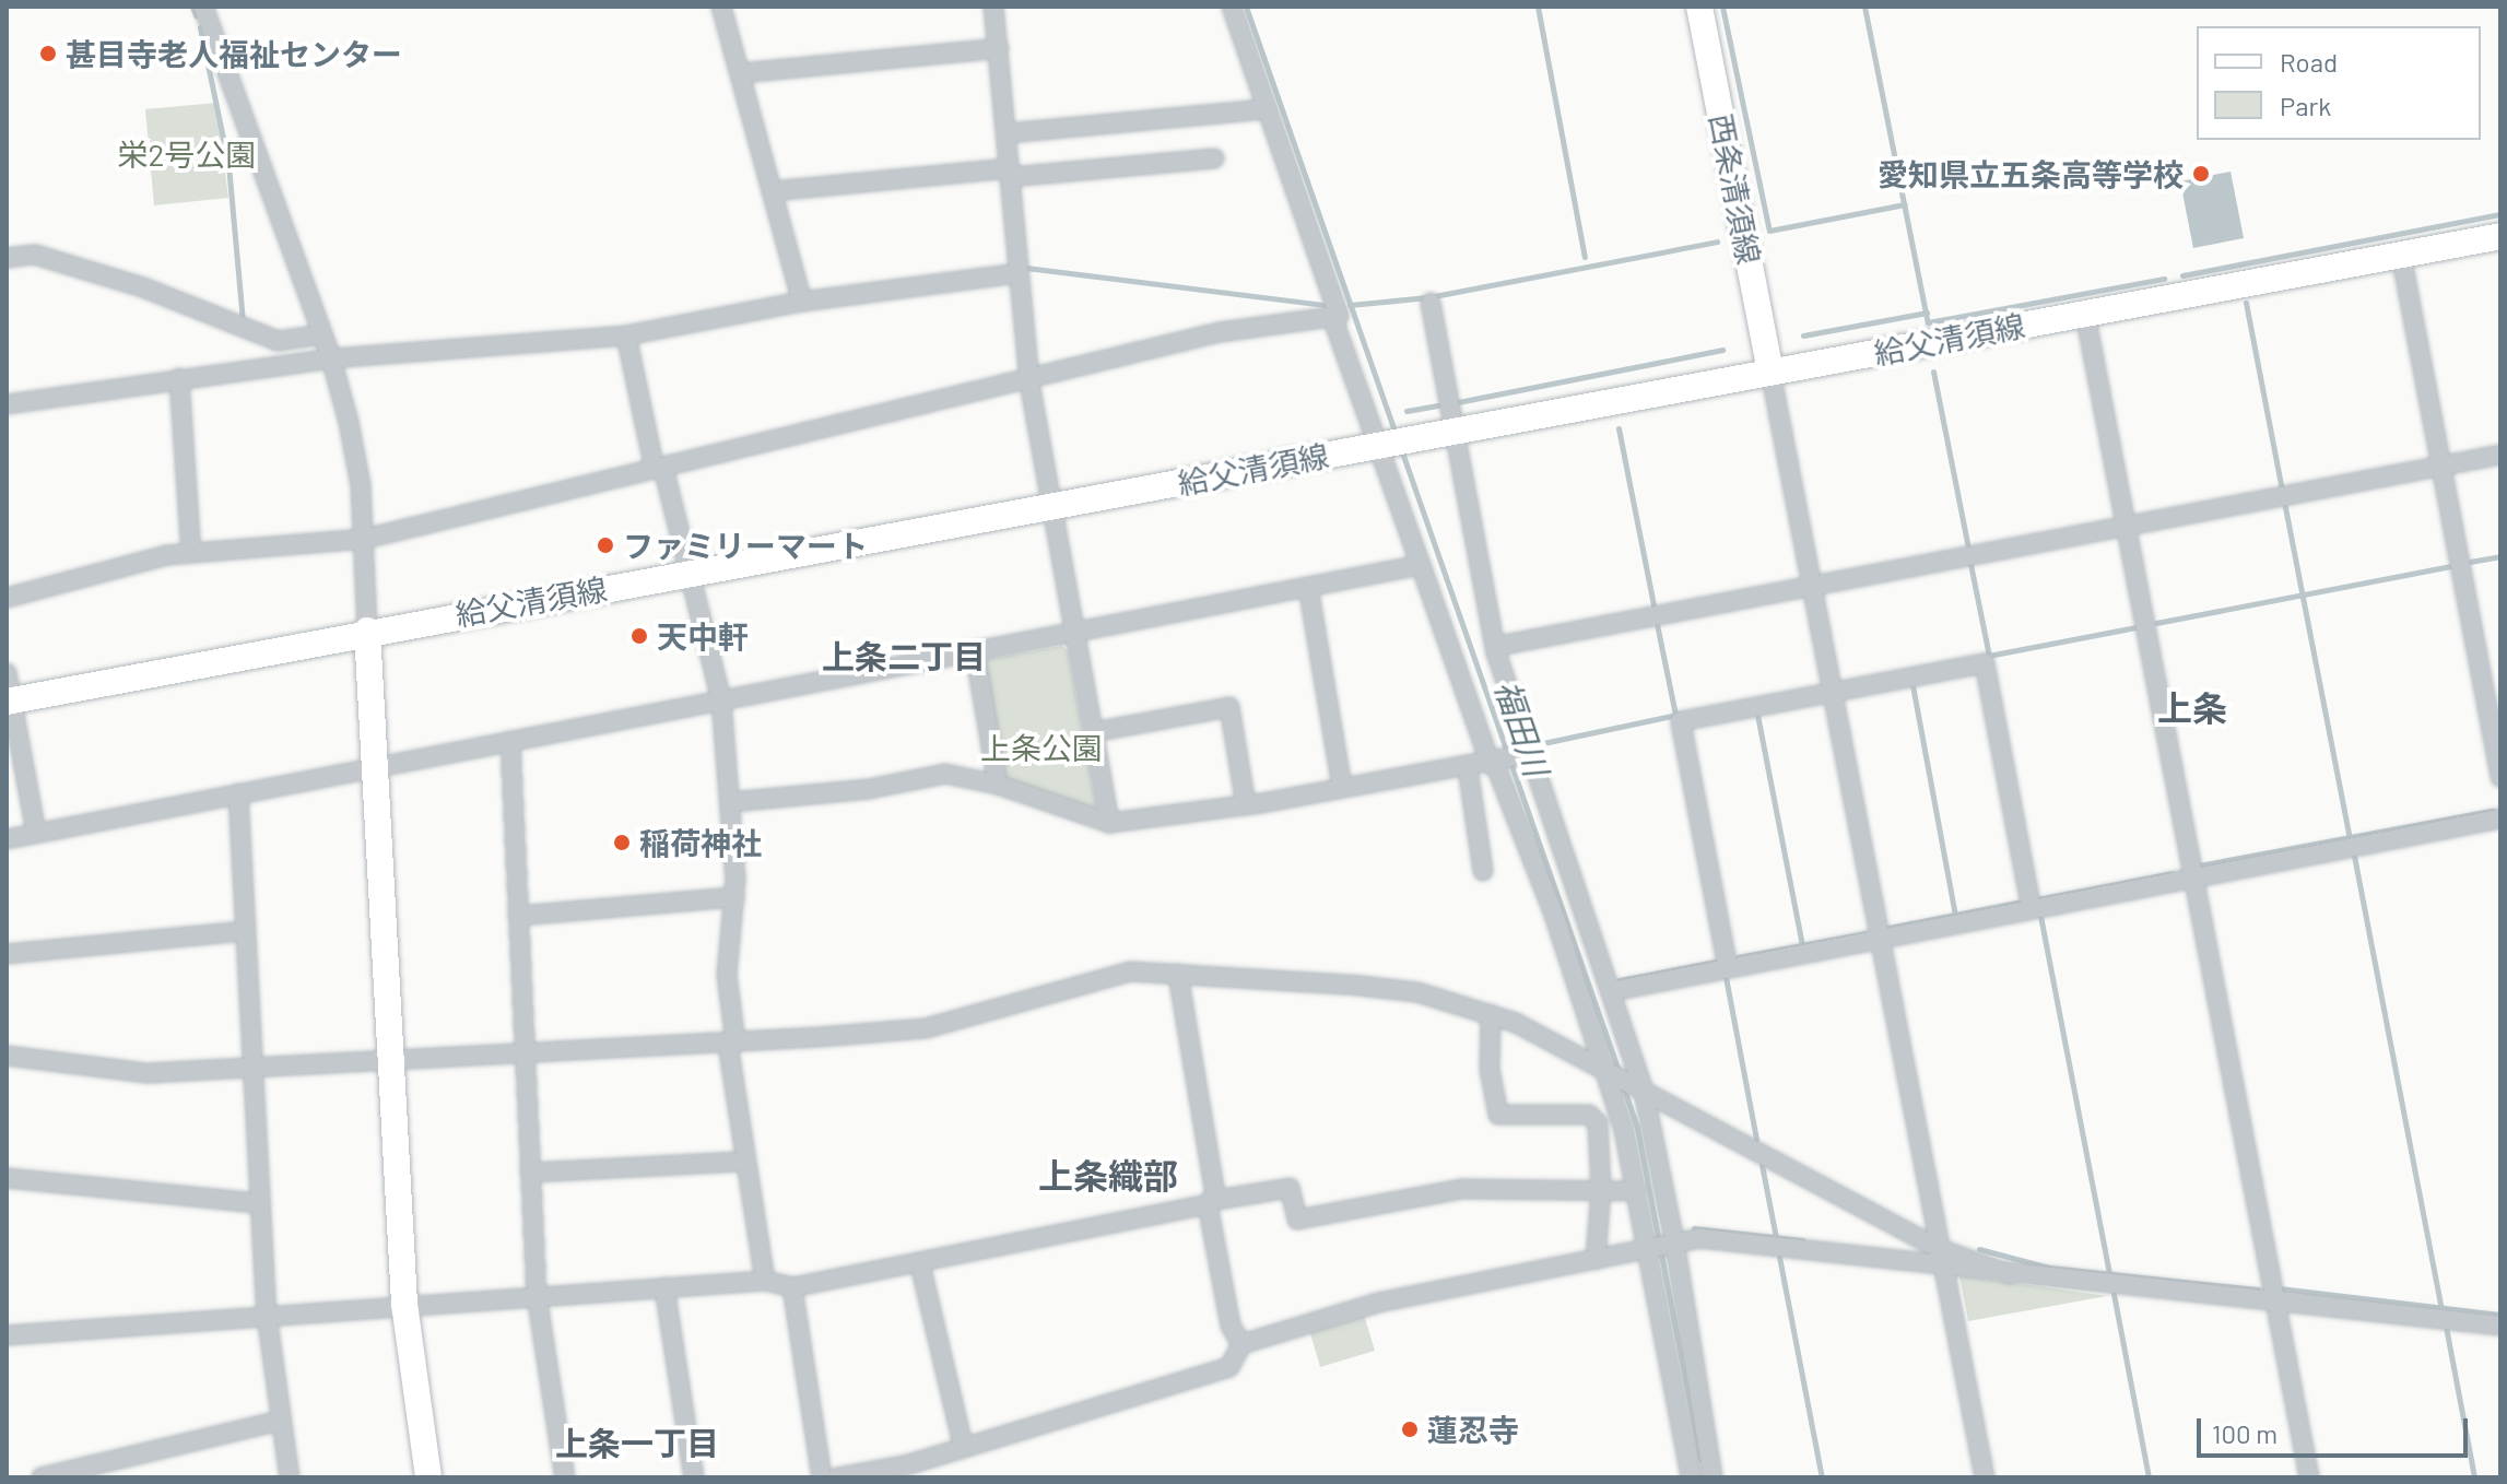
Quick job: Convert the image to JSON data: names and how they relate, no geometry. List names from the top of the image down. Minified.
{"streets":{"main road":["西条清須線","給父清須線"]},"crossings":[["西条清須線","給父清須線"]],"districts":["上条二丁目","上条","上条織部","上条一丁目"],"water":["福田川"],"parks":["栄2号公園","上条公園"],"places":["甚目寺老人福祉センター","愛知県立五条高等学校","ファミリーマート","天中軒","稲荷神社","蓮忍寺"],"legend":["Road","Park"],"scale_bar":"100 m"}
